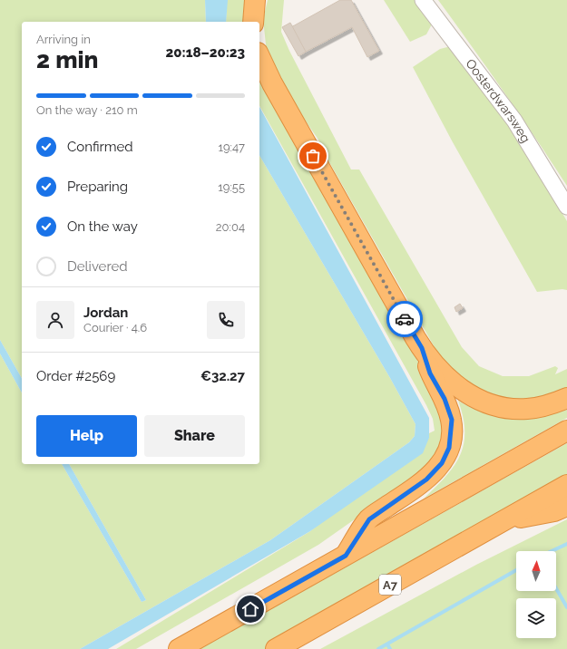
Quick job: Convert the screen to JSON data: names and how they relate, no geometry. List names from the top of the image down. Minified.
{"streets":{"highway":["A7"],"street":["Oosterdwarsweg"]},"north":"top","page":{"heading":["2 min","Arriving in","20:18–20:23"],"panel":["Jordan","Courier · 4.6","Order #2569","€32.27"],"bar":"On the way · 210 m","list":[["Confirmed","19:47"],["Preparing","19:55"],["On the way","20:04"],"Delivered"],"buttons":["Help","Share"]}}
